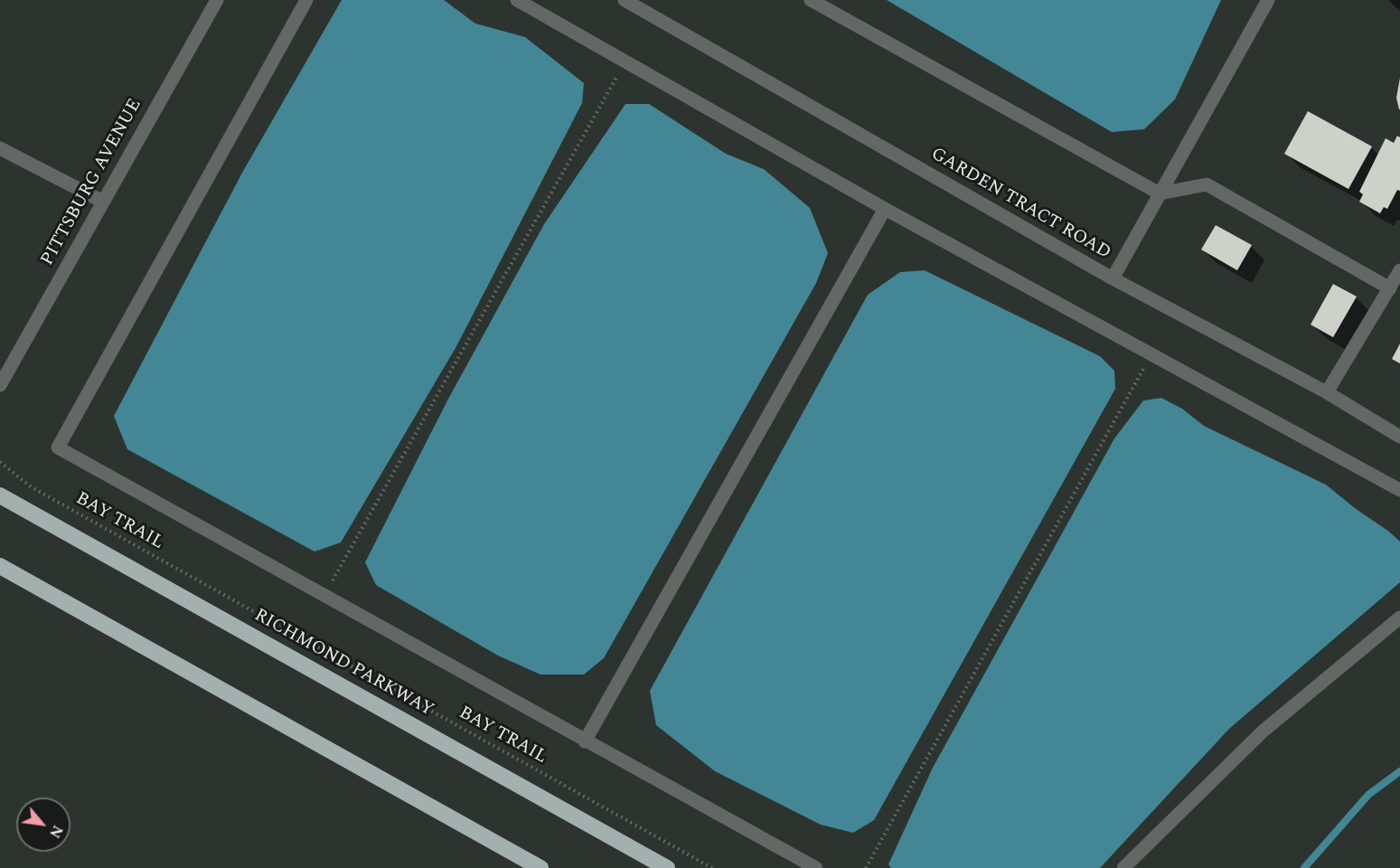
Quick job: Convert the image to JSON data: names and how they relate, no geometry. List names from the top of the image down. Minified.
{"streets":{"highway":["RICHMOND PARKWAY"],"street":["PITTSBURG AVENUE","GARDEN TRACT ROAD"],"path":["BAY TRAIL"]},"north":"bottom right"}
